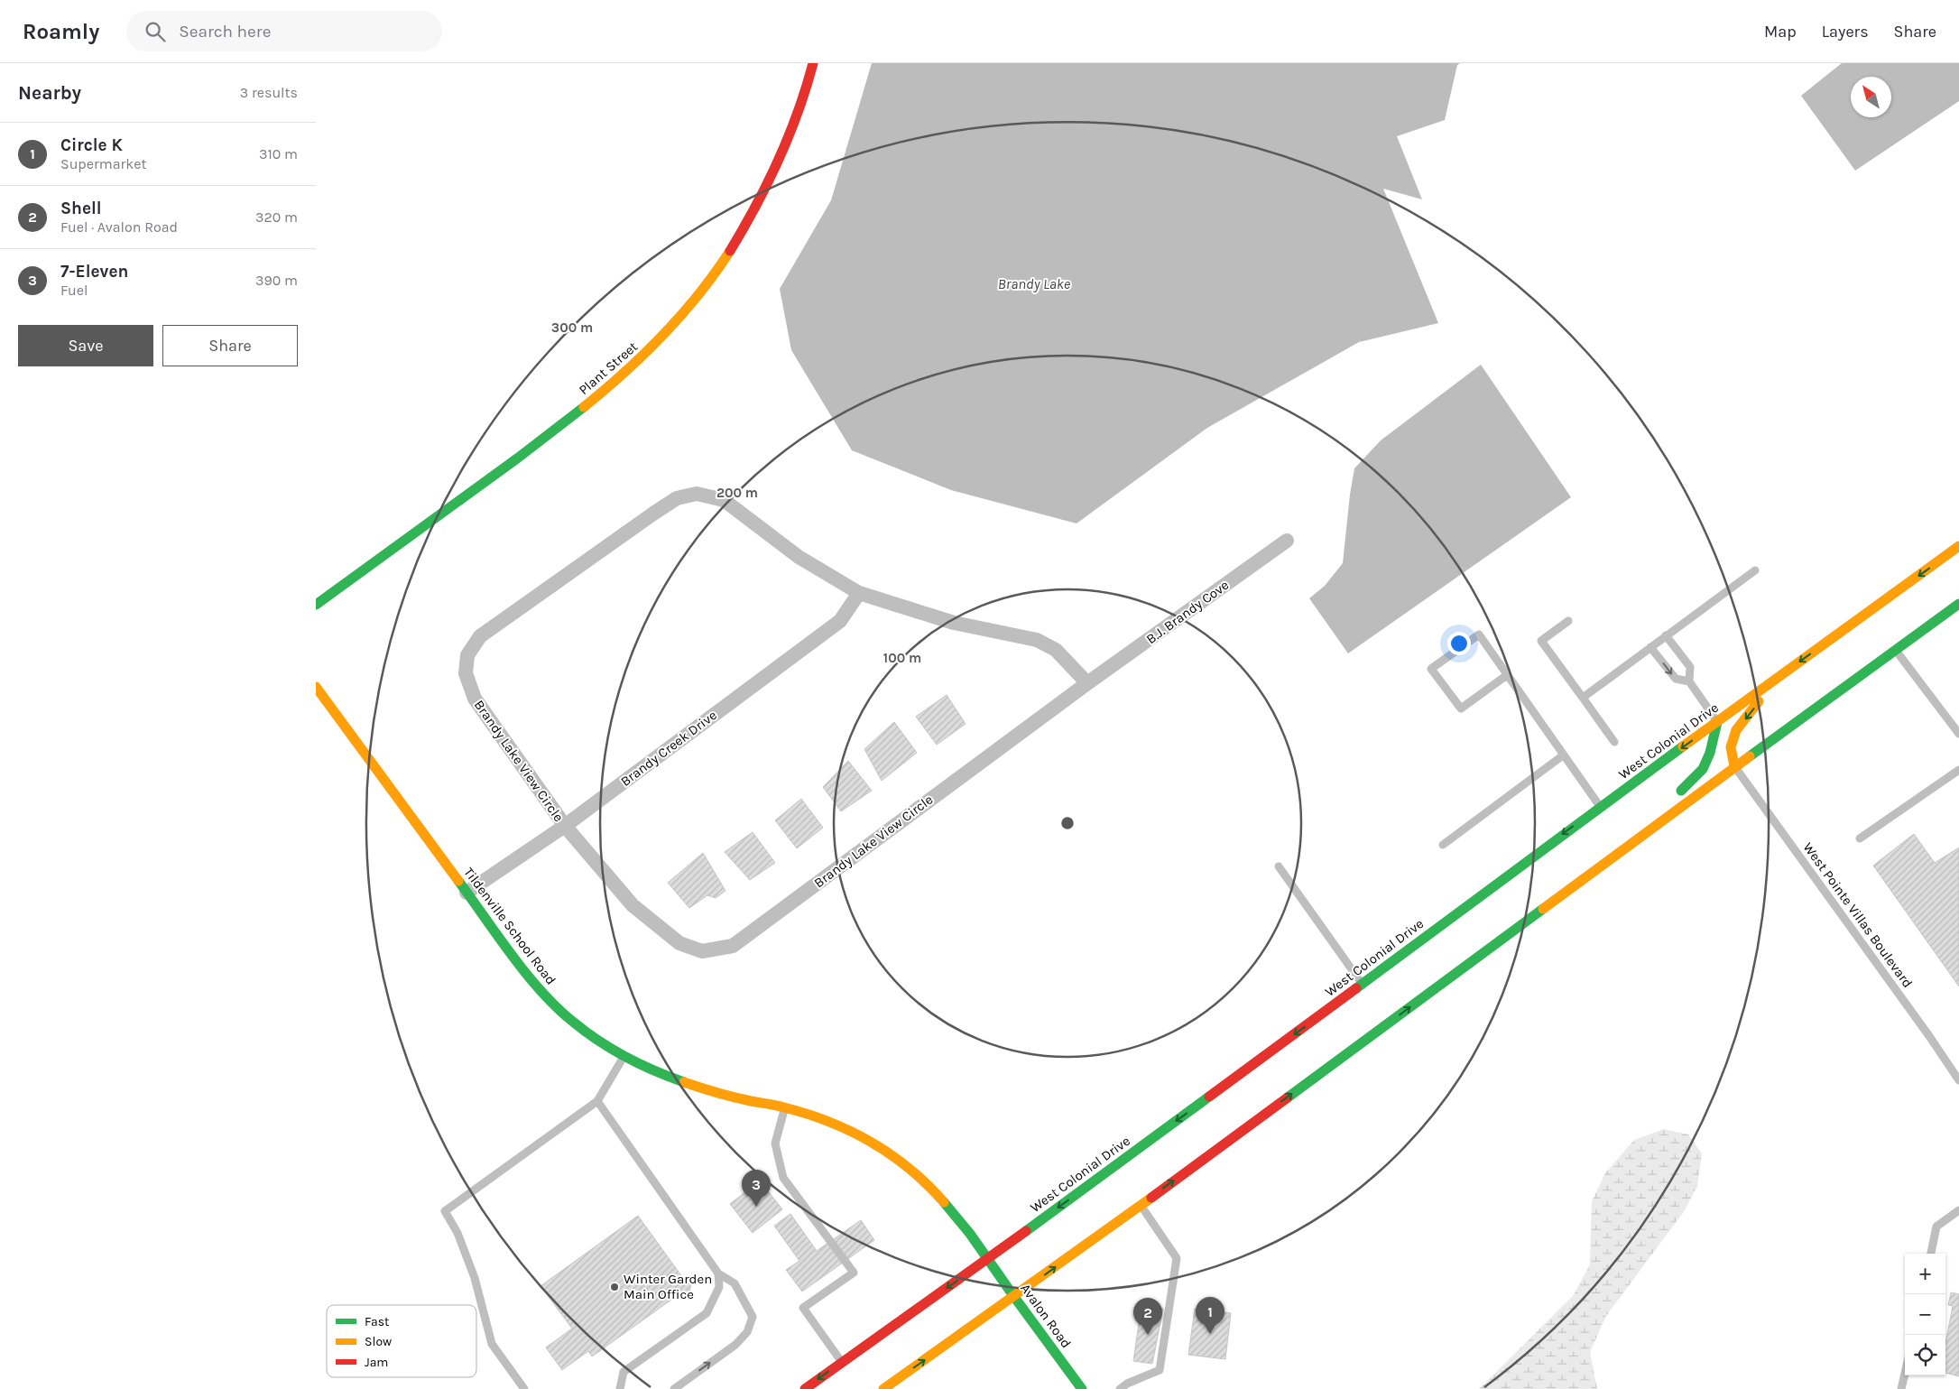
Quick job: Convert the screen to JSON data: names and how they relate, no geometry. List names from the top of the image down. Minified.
{"streets":{"main road":["Plant Street","West Colonial Drive","Tildenville School Road","Avalon Road"],"street":["B.J. Brandy Cove","Brandy Creek Drive","Brandy Lake View Circle"],"lane":["West Pointe Villas Boulevard"]},"crossings":[["B.J. Brandy Cove","Brandy Lake View Circle"],["West Colonial Drive","Tildenville School Road"],["West Colonial Drive","Avalon Road"],["Brandy Creek Drive","Brandy Lake View Circle"],["Brandy Creek Drive","Tildenville School Road"],["Tildenville School Road","Avalon Road"]],"water":["Brandy Lake"],"places":["Winter Garden Main Office"],"legend":["Fast","Slow","Jam"],"north":"top left","page":{"header":"Roamly","search":"Search here","nav":["Map","Layers","Share"],"heading":["Nearby","3 results"],"list":[{"mark":"1","name":"Circle K","note":"Supermarket","value":"310 m"},{"mark":"2","name":"Shell","note":"Fuel · Avalon Road","value":"320 m"},{"mark":"3","name":"7-Eleven","note":"Fuel","value":"390 m"}],"buttons":["Save","Share"],"pins":["3","1","2"],"map_buttons":["+","−"]},"rings":["300 m","200 m","100 m"]}
